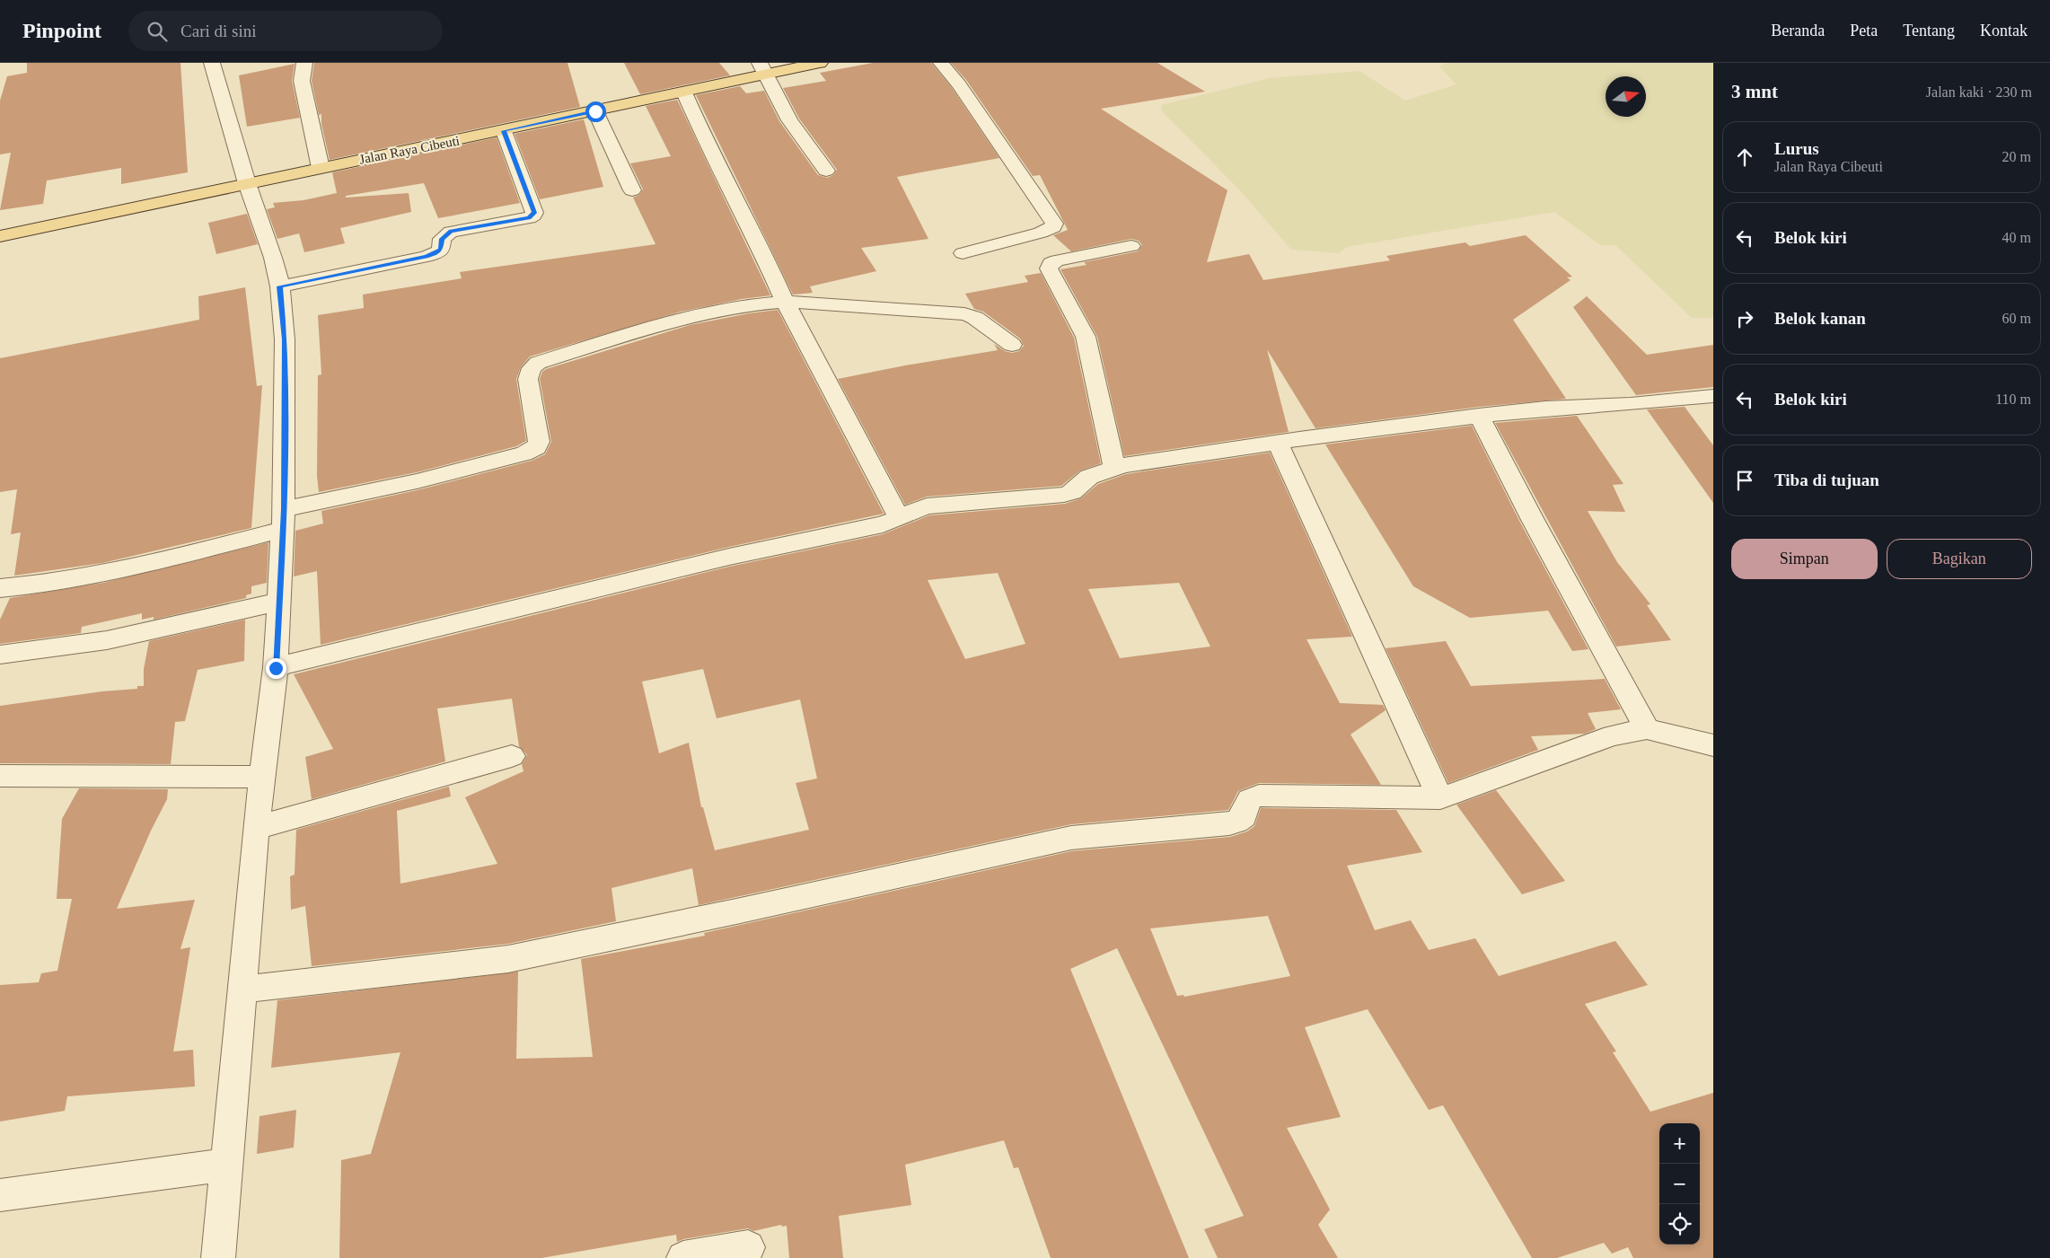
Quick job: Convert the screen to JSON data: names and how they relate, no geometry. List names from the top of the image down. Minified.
{"streets":{"main road":["Jalan Raya Cibeuti"]},"north":"right","page":{"header":"Pinpoint","search":"Cari di sini","nav":["Beranda","Peta","Tentang","Kontak"],"heading":["3 mnt","Jalan kaki · 230 m"],"list":[["Lurus","Jalan Raya Cibeuti","20 m"],["Belok kiri","40 m"],["Belok kanan","60 m"],["Belok kiri","110 m"],"Tiba di tujuan"],"buttons":["Simpan","Bagikan"],"map_buttons":["+","−"]}}
